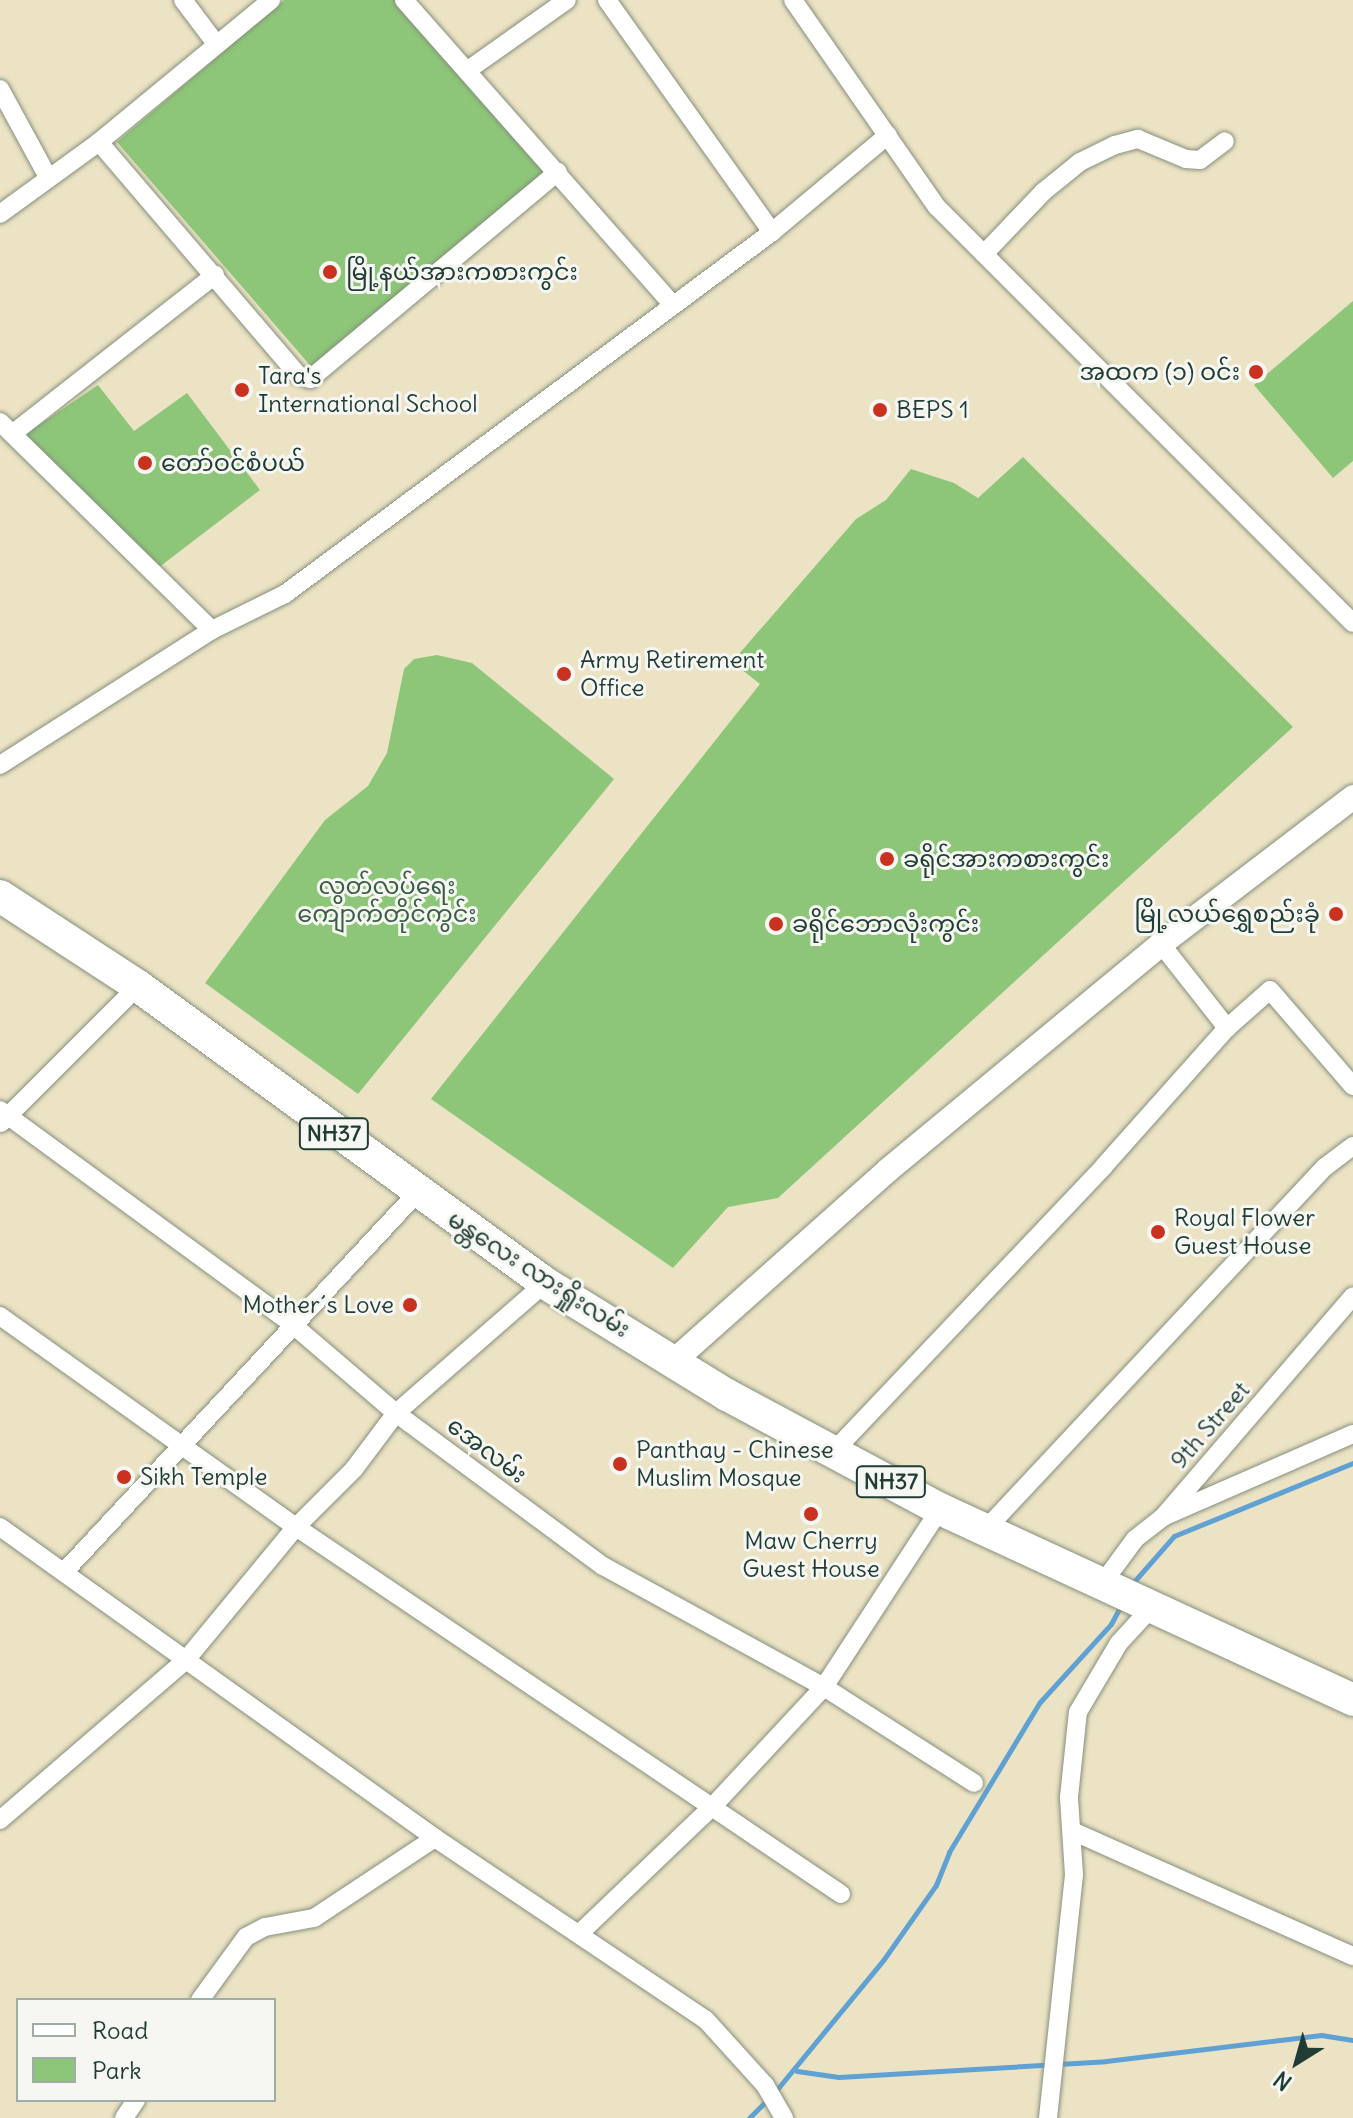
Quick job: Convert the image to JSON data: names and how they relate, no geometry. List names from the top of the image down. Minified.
{"streets":{"highway":["NH37","မန္တလေး လားရှိုးလမ်း"],"street":["9th Street","အေလမ်း"]},"crossings":[["NH37","မန္တလေး လားရှိုးလမ်း"],["NH37","9th Street"],["မန္တလေး လားရှိုးလမ်း","9th Street"]],"parks":["လွတ်လပ်ရေး ကျောက်တိုင်ကွင်း"],"places":["မြို့နယ်အားကစားကွင်း","အထက (၁) ဝင်း","Tara's International School","BEPS 1","တော်ဝင်စံပယ်","Army Retirement Office","ခရိုင်အားကစားကွင်း","မြို့လယ်ရွှေစည်းခုံ","ခရိုင်ဘောလုံးကွင်း","Royal Flower Guest House","Mother´s Love","Panthay - Chinese Muslim Mosque","Sikh Temple","Maw Cherry Guest House"],"legend":["Road","Park"],"north":"bottom left"}
